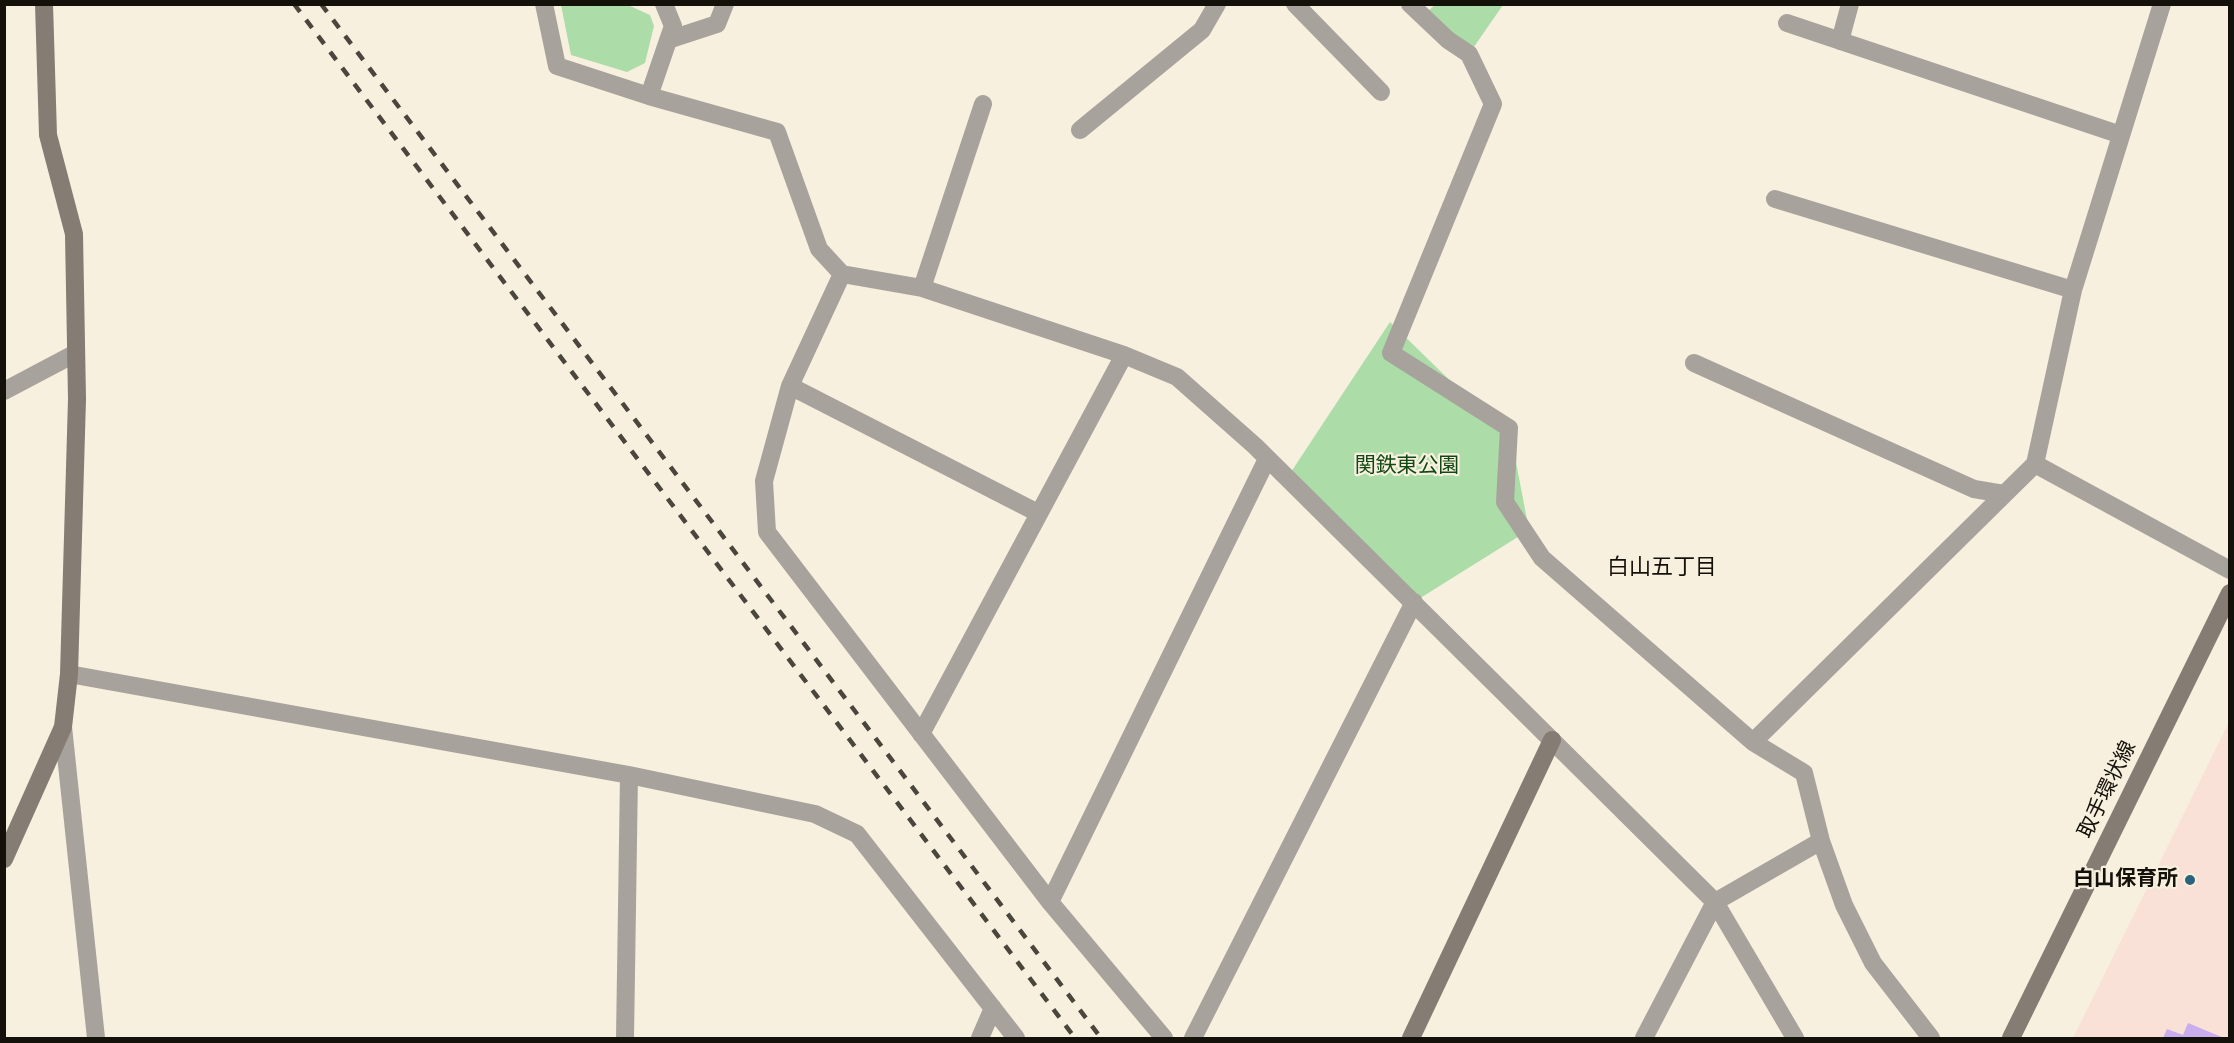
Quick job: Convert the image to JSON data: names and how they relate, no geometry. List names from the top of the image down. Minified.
{"streets":{"street":["取手環状線"]},"districts":["白山五丁目"],"parks":["関鉄東公園"],"places":["白山保育所"]}
